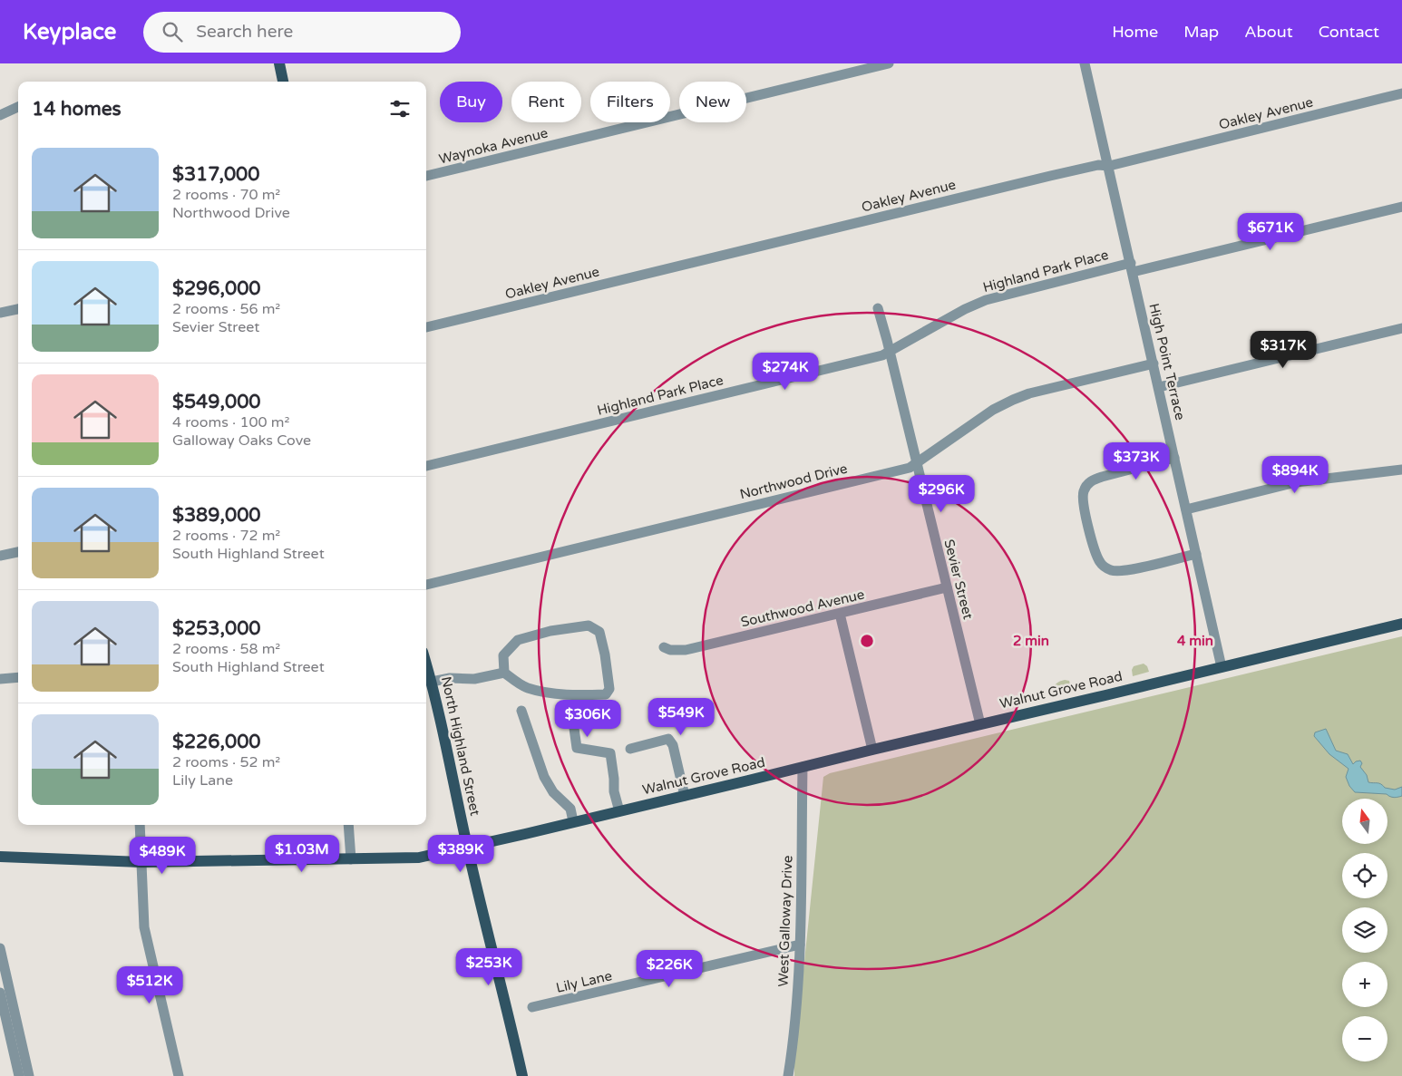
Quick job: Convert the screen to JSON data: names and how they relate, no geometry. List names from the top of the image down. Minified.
{"streets":{"main road":["Walnut Grove Road","North Highland Street"],"street":["Oakley Avenue","Waynoka Avenue","Highland Park Place","High Point Terrace","Northwood Drive","Sevier Street","Southwood Avenue","West Galloway Drive","Lily Lane"]},"crossings":[["Oakley Avenue","High Point Terrace"],["Highland Park Place","High Point Terrace"],["Highland Park Place","Sevier Street"],["High Point Terrace","Northwood Drive"],["High Point Terrace","Walnut Grove Road"],["Northwood Drive","Sevier Street"],["Sevier Street","Southwood Avenue"],["Sevier Street","Walnut Grove Road"],["Walnut Grove Road","North Highland Street"],["Walnut Grove Road","West Galloway Drive"],["West Galloway Drive","Lily Lane"]],"north":"top","page":{"header":"Keyplace","search":"Search here","nav":["Home","Map","About","Contact"],"chip":["Buy","Rent","Filters","New"],"heading":"14 homes","list":[{"name":"$317,000","note":"2 rooms · 70 m² · Northwood Drive"},{"name":"$296,000","note":"2 rooms · 56 m² · Sevier Street"},{"name":"$549,000","note":"4 rooms · 100 m² · Galloway Oaks Cove"},{"name":"$389,000","note":"2 rooms · 72 m² · South Highland Street"},{"name":"$253,000","note":"2 rooms · 58 m² · South Highland Street"},{"name":"$226,000","note":"2 rooms · 52 m² · Lily Lane"}],"price":["$671K","$317K","$274K","$373K","$894K","$296K","$549K","$306K","$1.03M","$389K","$489K","$253K","$226K","$512K"],"map_buttons":["+","−"]},"rings":["2 min","4 min"]}
